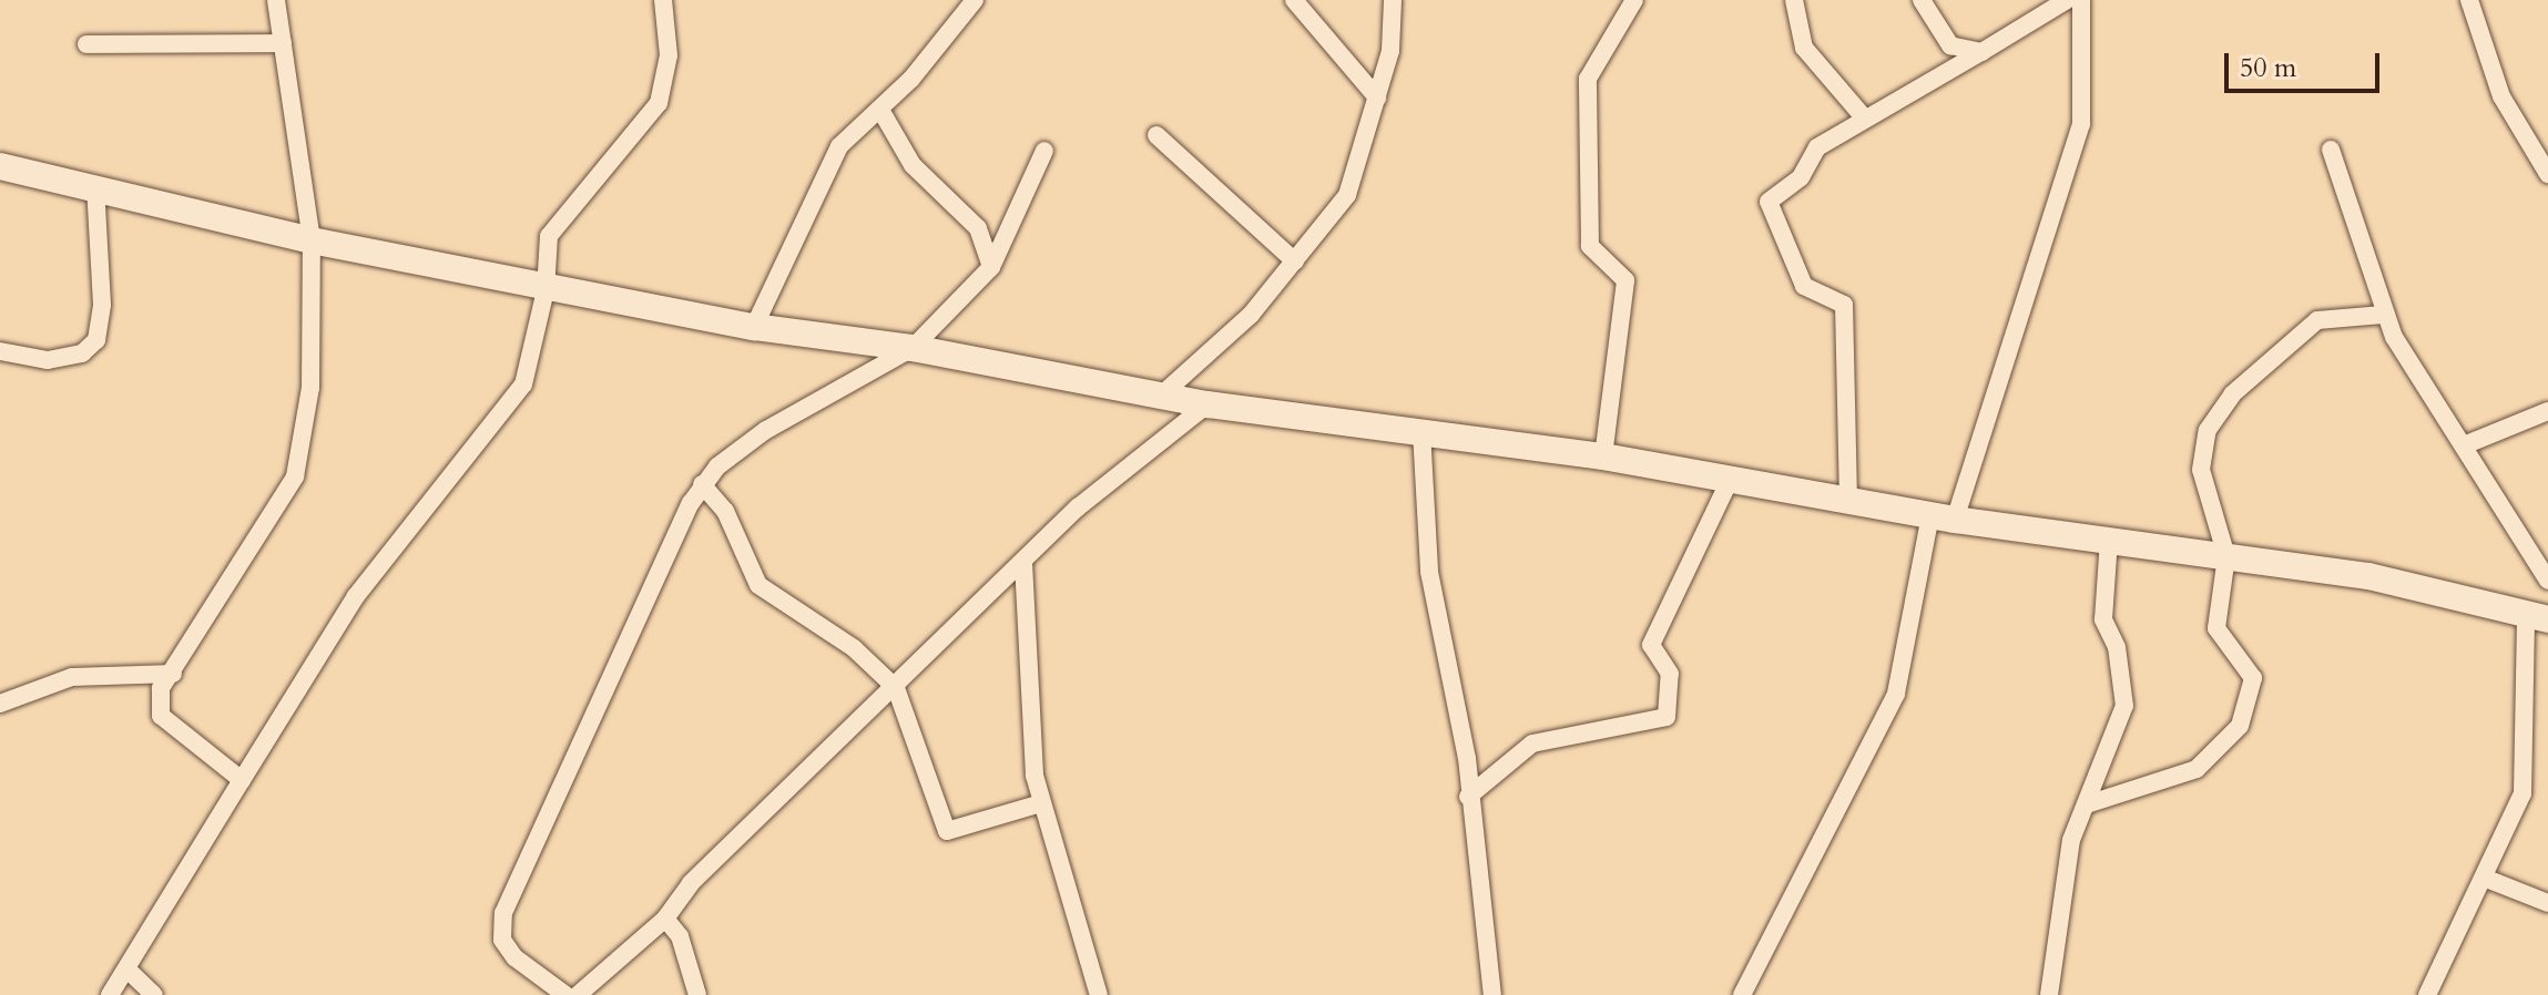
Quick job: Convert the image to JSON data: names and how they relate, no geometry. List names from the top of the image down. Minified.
{"scale_bar":"50 m"}
